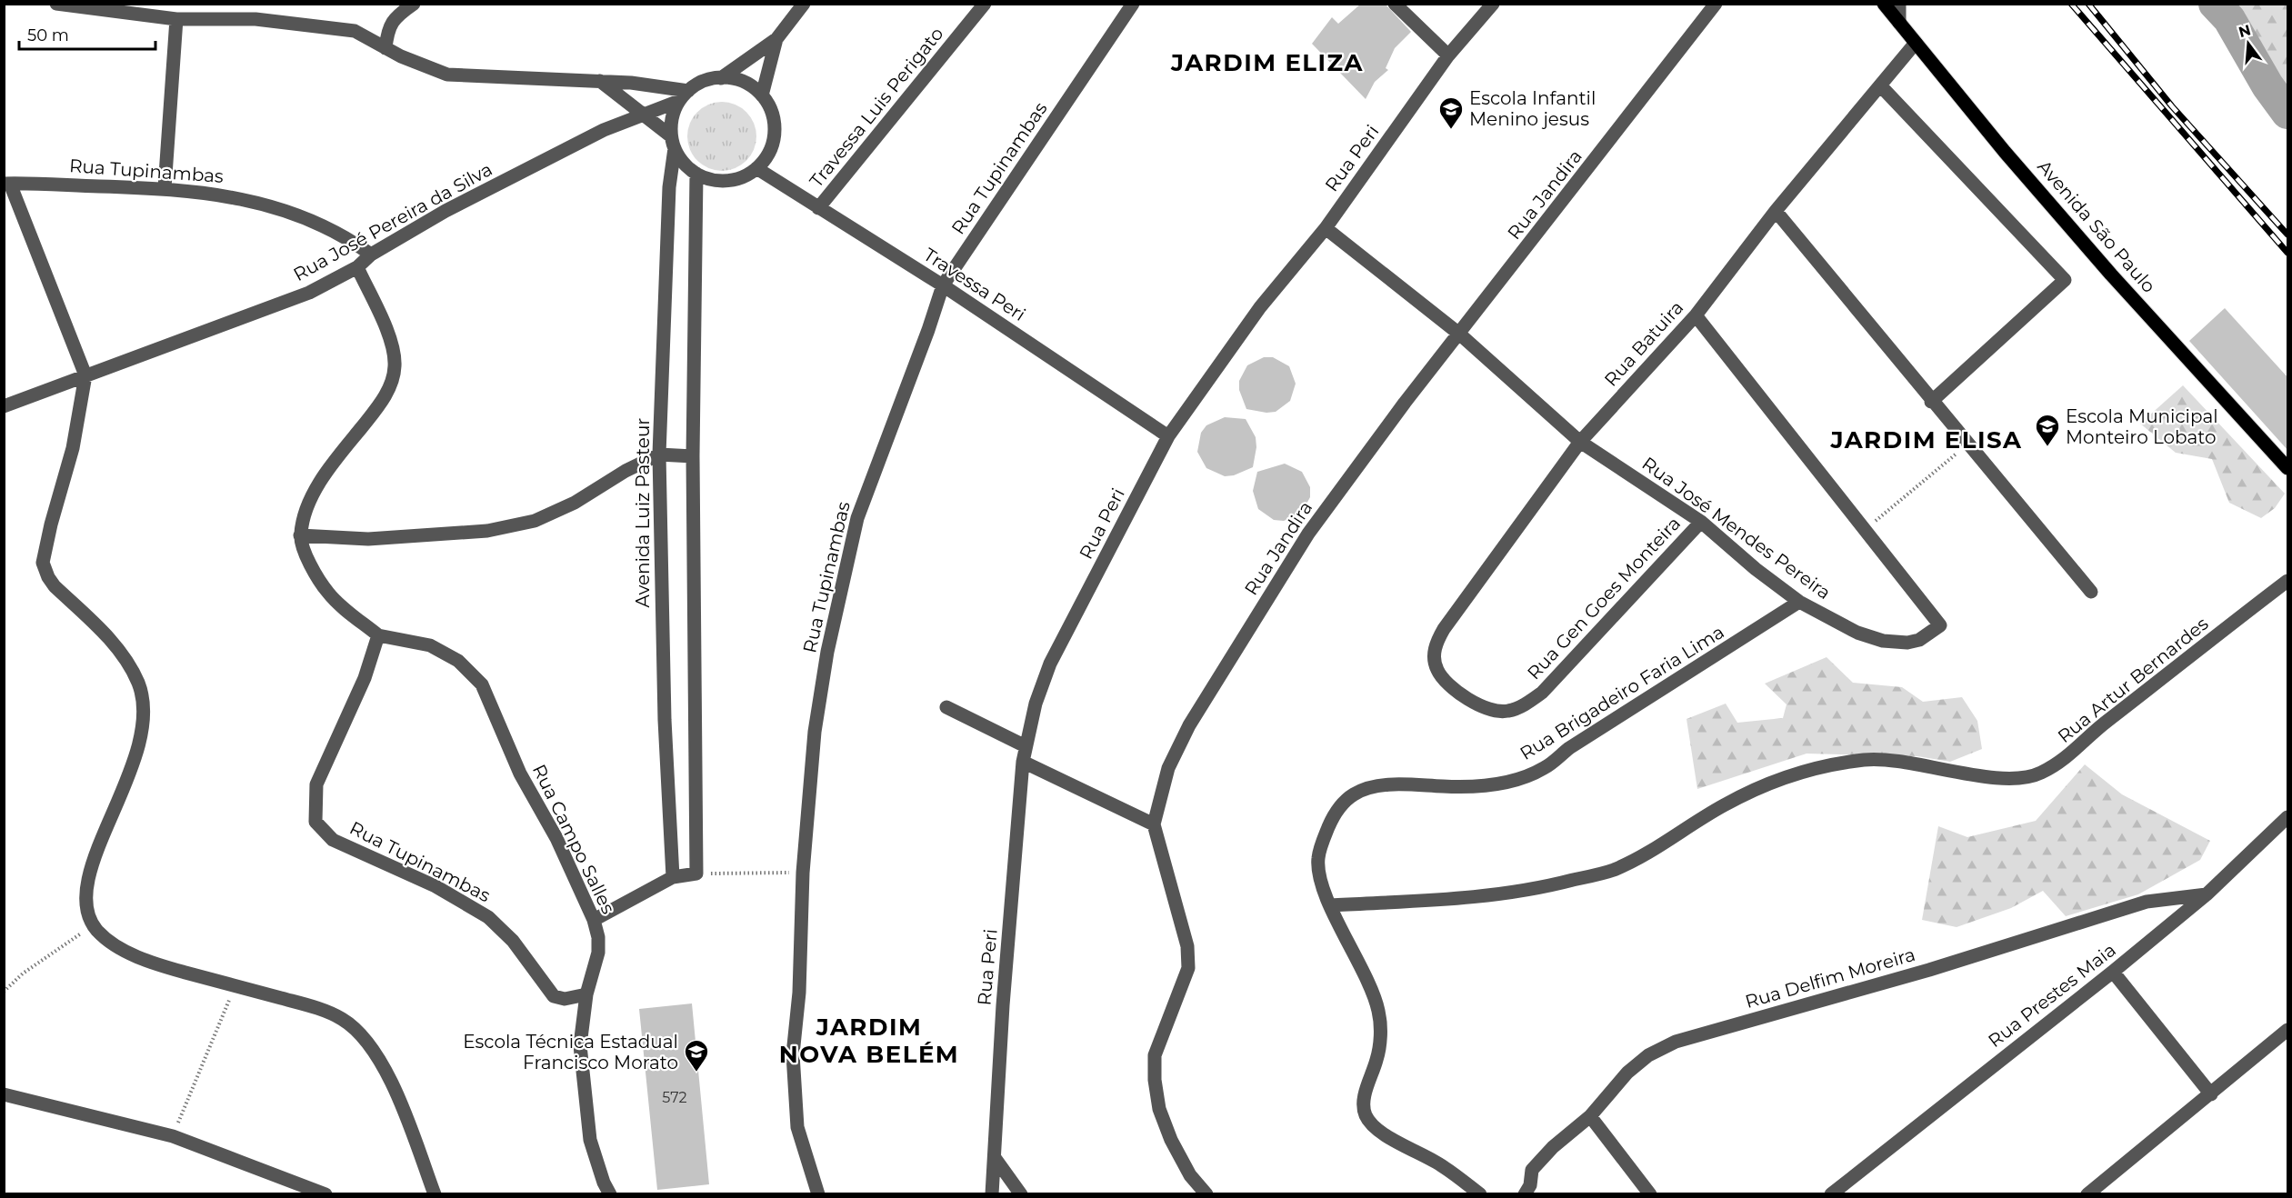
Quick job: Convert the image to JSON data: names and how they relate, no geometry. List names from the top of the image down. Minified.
{"streets":{"main road":["Avenida São Paulo"],"street":["Travessa Luis Perigato","Rua Peri","Rua Tupinambas","Rua Jandira","Rua José Pereira da Silva","Travessa Peri","Rua Batuira","Avenida Luiz Pasteur","Rua José Mendes Pereira","Rua Gen Goes Monteira","Rua Artur Bernardes","Rua Brigadeiro Faria Lima","Rua Campo Salles","Rua Delfim Moreira","Rua Prestes Maia"]},"crossings":[["Travessa Luis Perigato","Travessa Peri"],["Rua Peri","Travessa Peri"],["Rua Peri","Rua José Mendes Pereira"],["Rua Tupinambas","Rua José Pereira da Silva"],["Rua Tupinambas","Travessa Peri"],["Rua Tupinambas","Rua Campo Salles"],["Rua Jandira","Rua José Mendes Pereira"],["Rua José Pereira da Silva","Travessa Peri"],["Rua José Pereira da Silva","Avenida Luiz Pasteur"],["Avenida São Paulo","Rua Batuira"],["Travessa Peri","Avenida Luiz Pasteur"],["Rua Batuira","Rua José Mendes Pereira"],["Rua Batuira","Rua Gen Goes Monteira"],["Rua José Mendes Pereira","Rua Gen Goes Monteira"],["Rua José Mendes Pereira","Rua Brigadeiro Faria Lima"],["Rua Artur Bernardes","Rua Brigadeiro Faria Lima"],["Rua Delfim Moreira","Rua Prestes Maia"]],"districts":["JARDIM ELIZA","JARDIM ELISA","JARDIM NOVA BELÉM"],"places":{"school or university":["Escola Infantil Menino jesus","Escola Municipal Monteiro Lobato","Escola Técnica Estadual Francisco Morato"]},"house_numbers":["572"],"scale_bar":"50 m","north":"top"}
